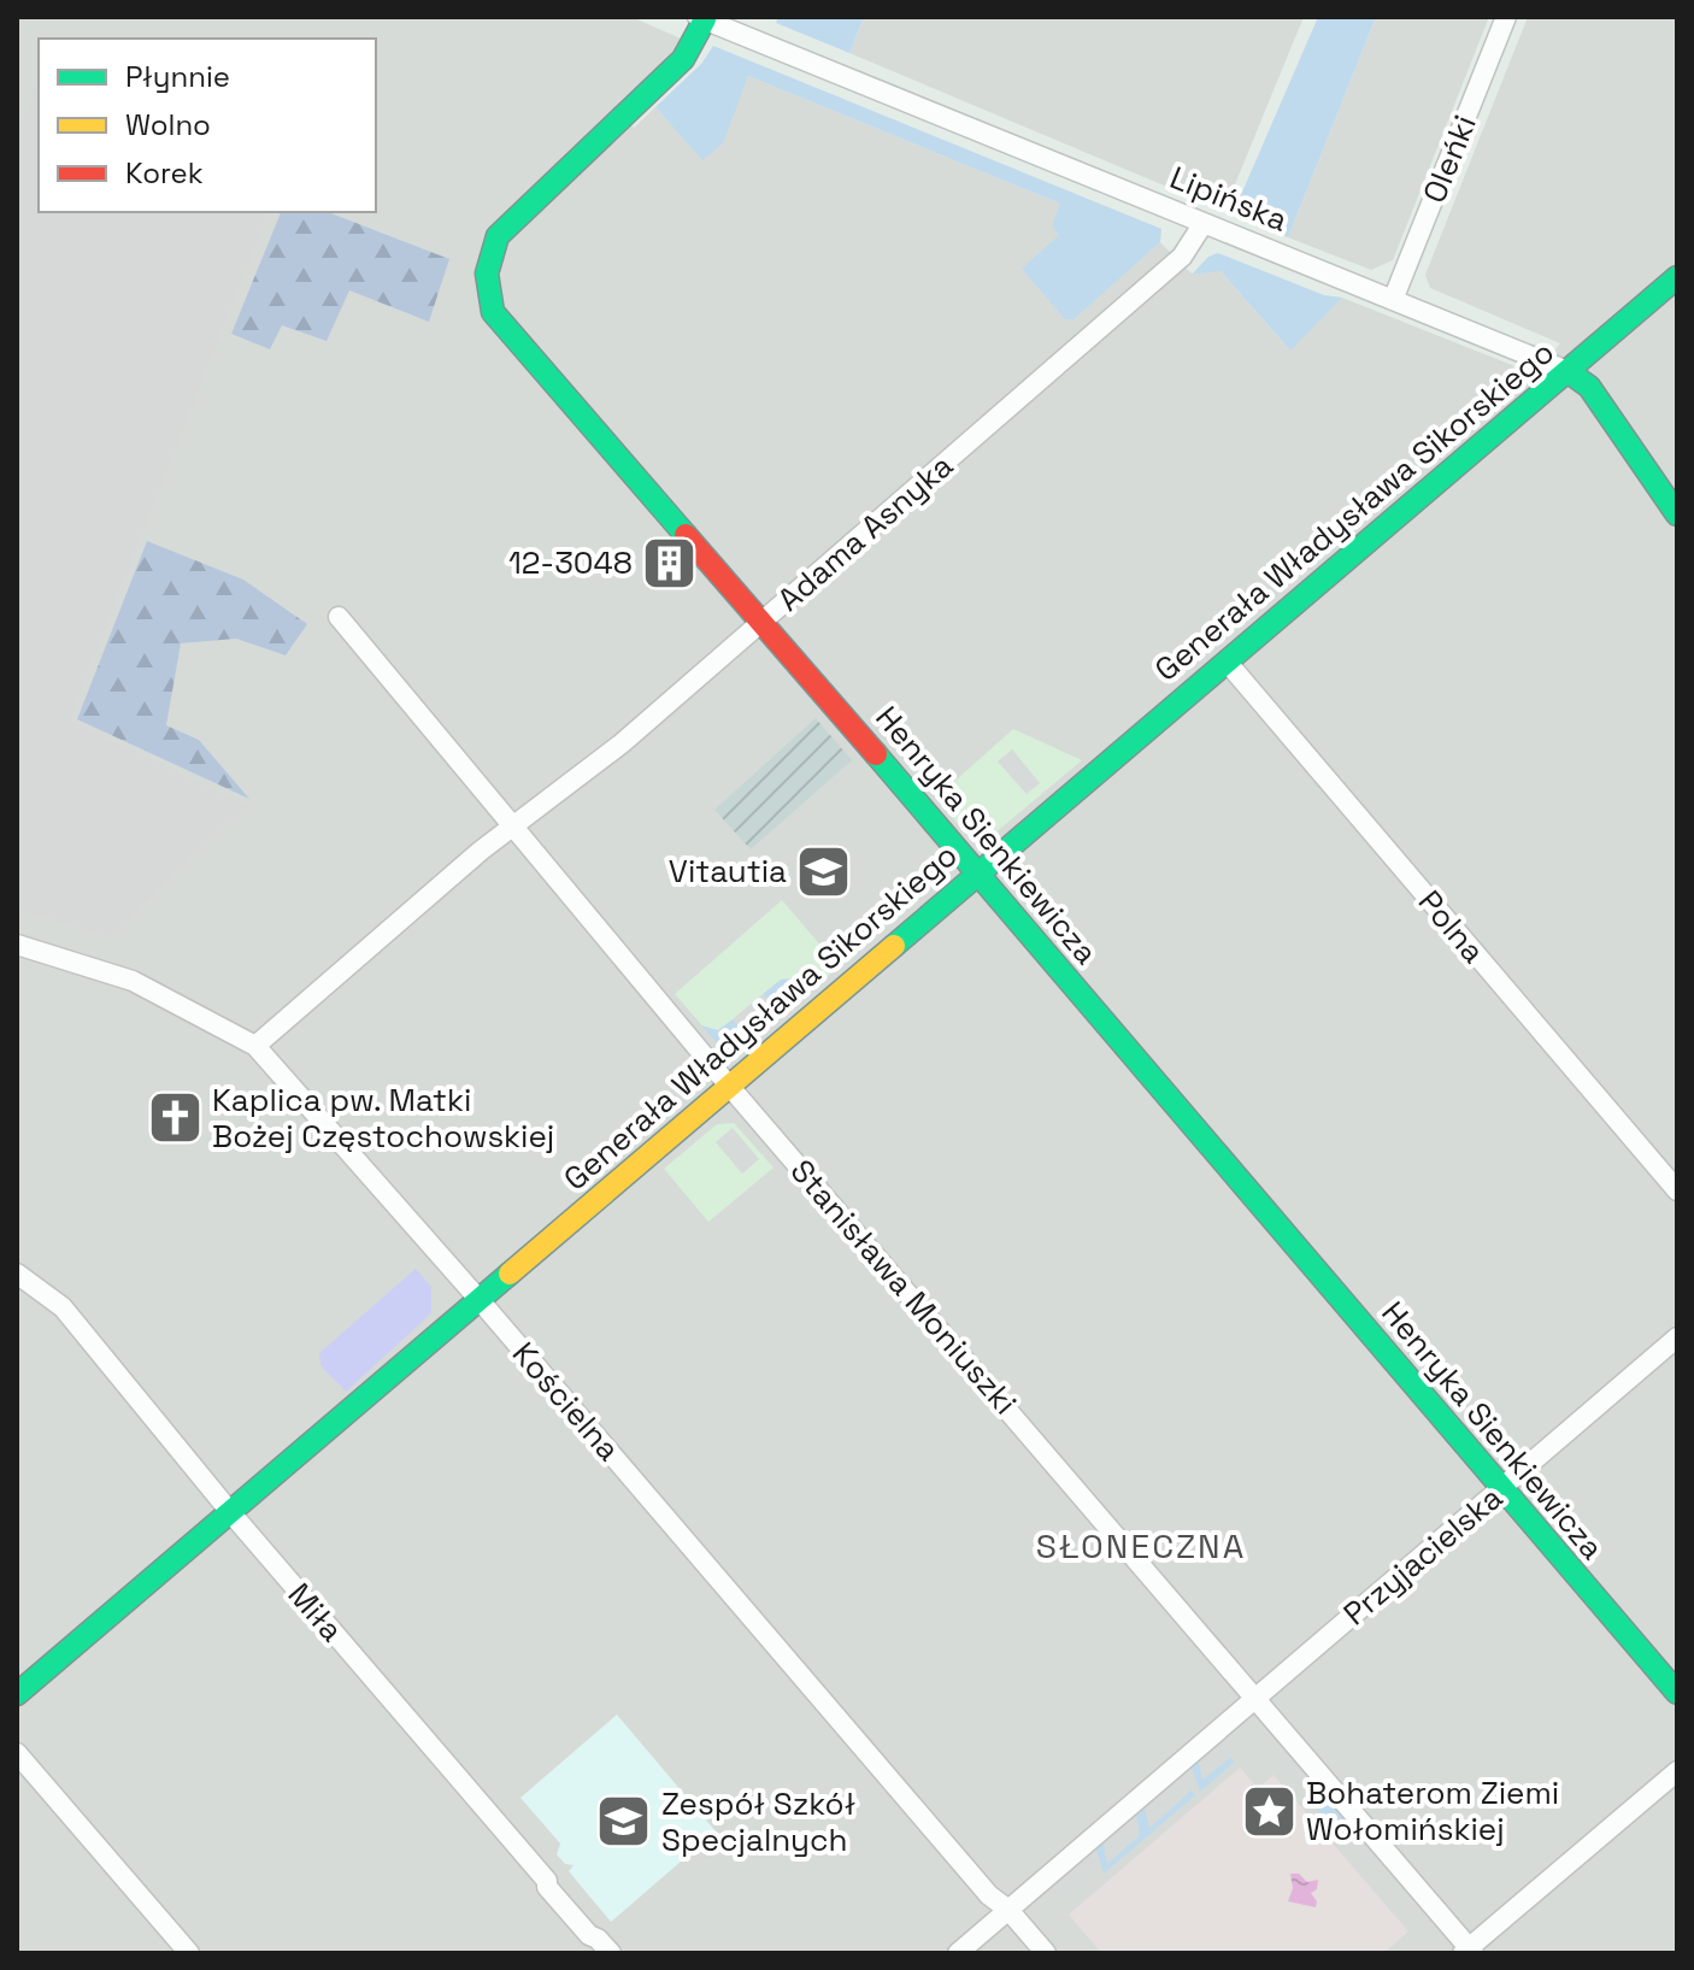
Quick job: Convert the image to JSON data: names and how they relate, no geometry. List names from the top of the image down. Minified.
{"streets":{"street":["Oleńki","Lipińska","Generała Władysława Sikorskiego","Adama Asnyka","Henryka Sienkiewicza","Polna","Stanisława Moniuszki","Kościelna","Przyjacielska","Miła"]},"crossings":[["Oleńki","Lipińska"],["Lipińska","Generała Władysława Sikorskiego"],["Lipińska","Adama Asnyka"],["Lipińska","Henryka Sienkiewicza"],["Generała Władysława Sikorskiego","Henryka Sienkiewicza"],["Generała Władysława Sikorskiego","Polna"],["Generała Władysława Sikorskiego","Stanisława Moniuszki"],["Generała Władysława Sikorskiego","Kościelna"],["Generała Władysława Sikorskiego","Miła"],["Adama Asnyka","Henryka Sienkiewicza"],["Adama Asnyka","Stanisława Moniuszki"],["Adama Asnyka","Kościelna"],["Henryka Sienkiewicza","Przyjacielska"],["Stanisława Moniuszki","Przyjacielska"],["Kościelna","Przyjacielska"]],"districts":["SŁONECZNA"],"places":{"building":["12-3048"],"school or university":["Vitautia","Zespół Szkół Specjalnych"],"church":["Kaplica pw. Matki Bożej Częstochowskiej"],"place":["Bohaterom Ziemi Wołomińskiej"]},"legend":["Płynnie","Wolno","Korek"]}
